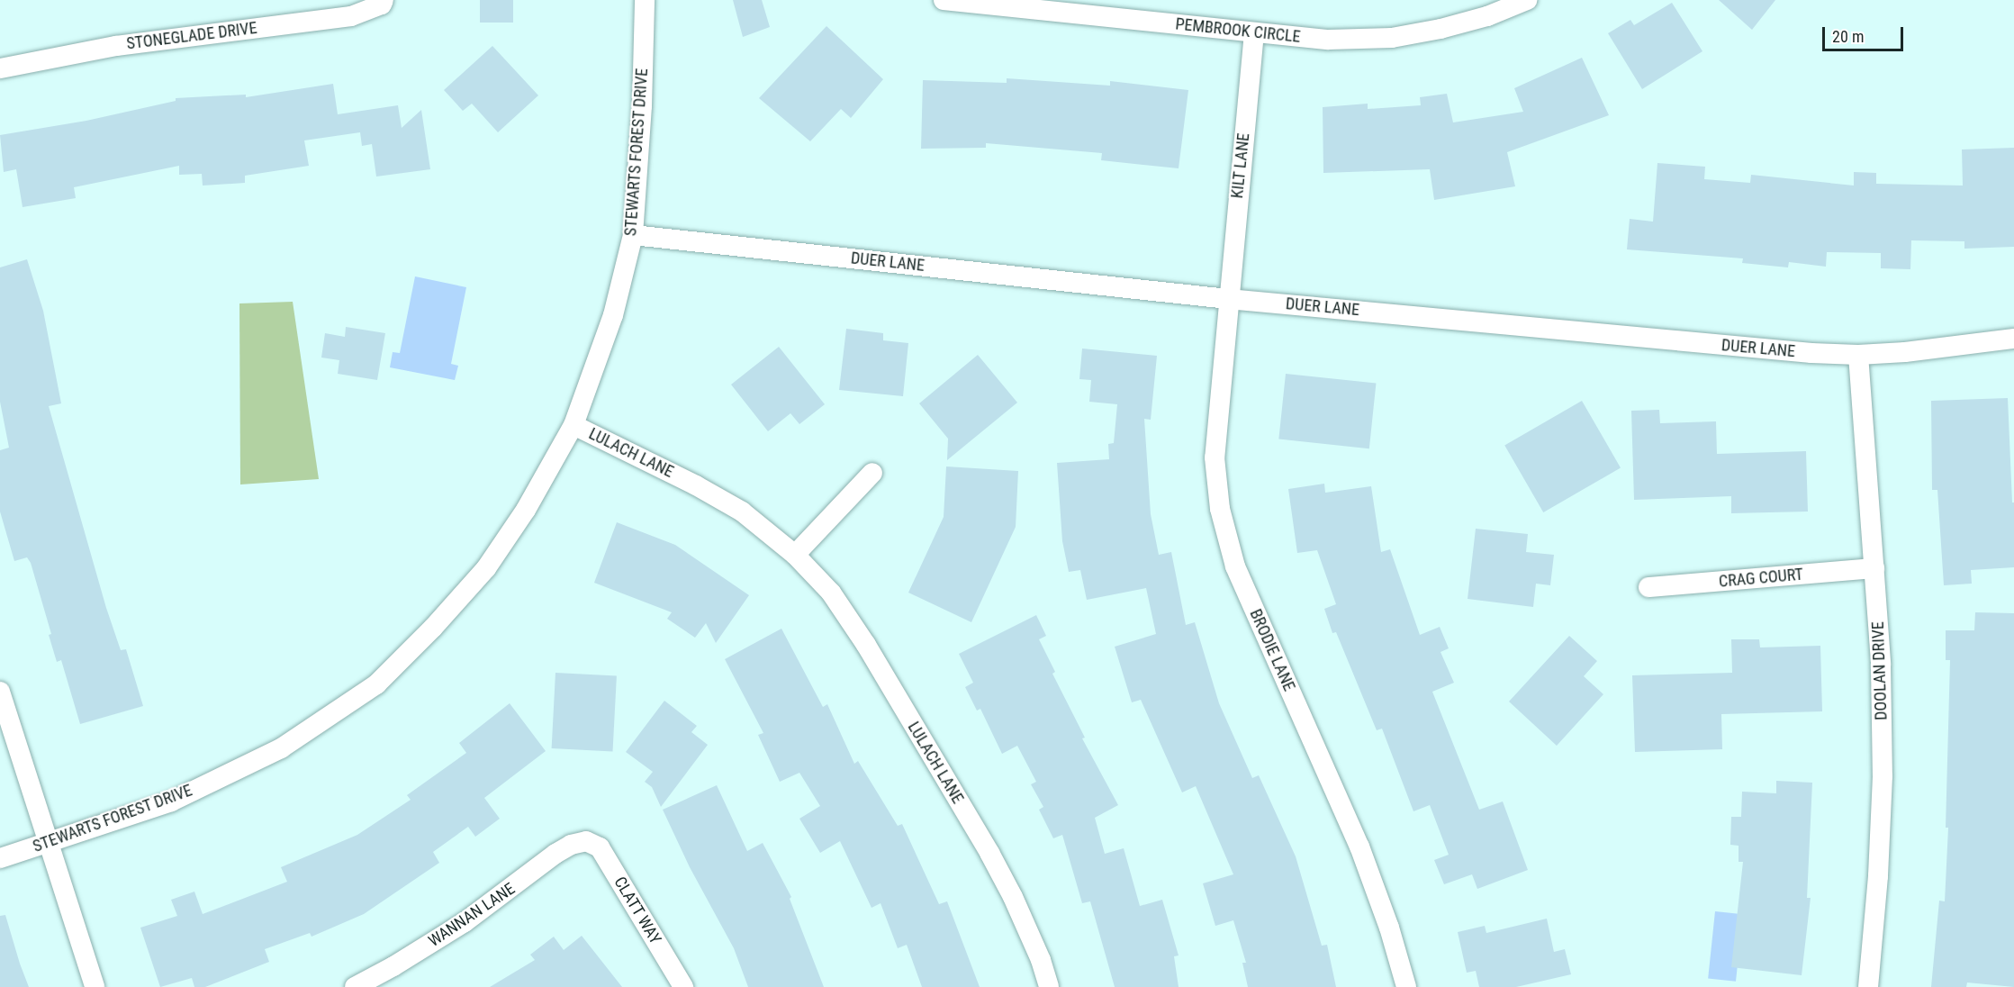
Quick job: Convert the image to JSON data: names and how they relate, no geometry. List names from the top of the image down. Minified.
{"streets":{"street":["PEMBROOK CIRCLE","STONEGLADE DRIVE","STEWARTS FOREST DRIVE","KILT LANE","DUER LANE","LULACH LANE","CRAG COURT","BRODIE LANE","DOOLAN DRIVE","CLATT WAY","WANNAN LANE"]},"crossings":[["PEMBROOK CIRCLE","KILT LANE"],["STEWARTS FOREST DRIVE","DUER LANE"],["STEWARTS FOREST DRIVE","LULACH LANE"],["KILT LANE","DUER LANE"],["KILT LANE","BRODIE LANE"],["DUER LANE","BRODIE LANE"],["DUER LANE","DOOLAN DRIVE"],["CRAG COURT","DOOLAN DRIVE"],["CLATT WAY","WANNAN LANE"]],"scale_bar":"20 m"}
